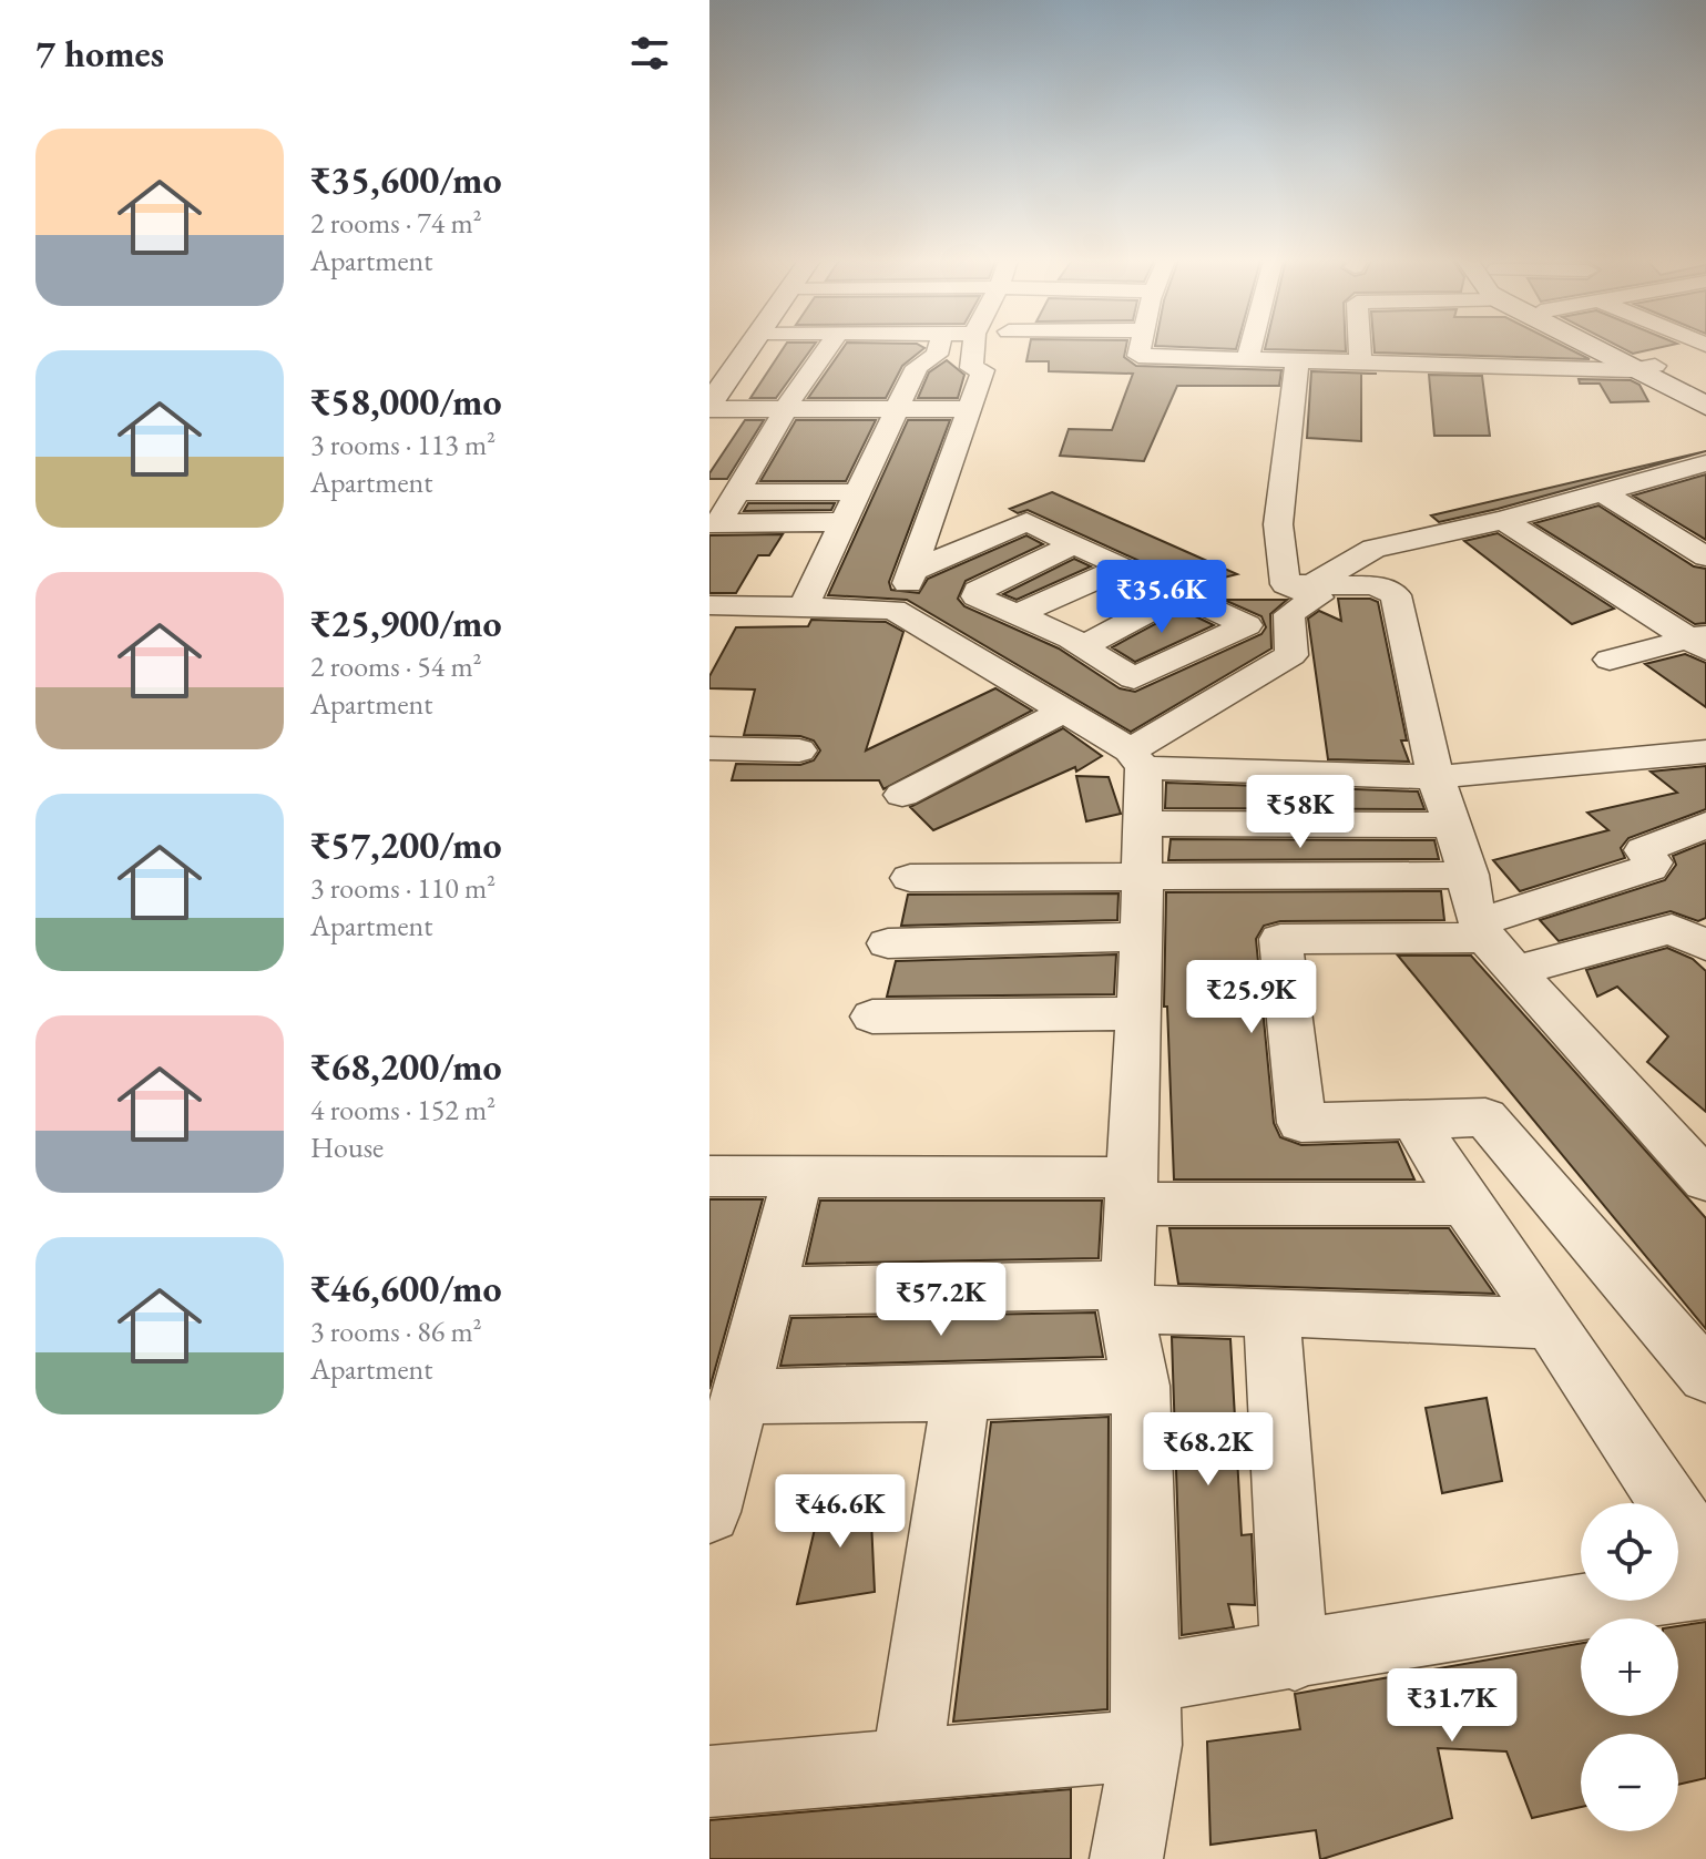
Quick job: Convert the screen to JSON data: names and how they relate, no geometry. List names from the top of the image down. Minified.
{"page":{"heading":"7 homes","list":[{"name":"₹35,600/mo","note":"2 rooms · 74 m² · Apartment"},{"name":"₹58,000/mo","note":"3 rooms · 113 m² · Apartment"},{"name":"₹25,900/mo","note":"2 rooms · 54 m² · Apartment"},{"name":"₹57,200/mo","note":"3 rooms · 110 m² · Apartment"},{"name":"₹68,200/mo","note":"4 rooms · 152 m² · House"},{"name":"₹46,600/mo","note":"3 rooms · 86 m² · Apartment"}],"price":["₹35.6K","₹58K","₹25.9K","₹57.2K","₹68.2K","₹46.6K","₹31.7K"],"map_buttons":["+","−"]}}
